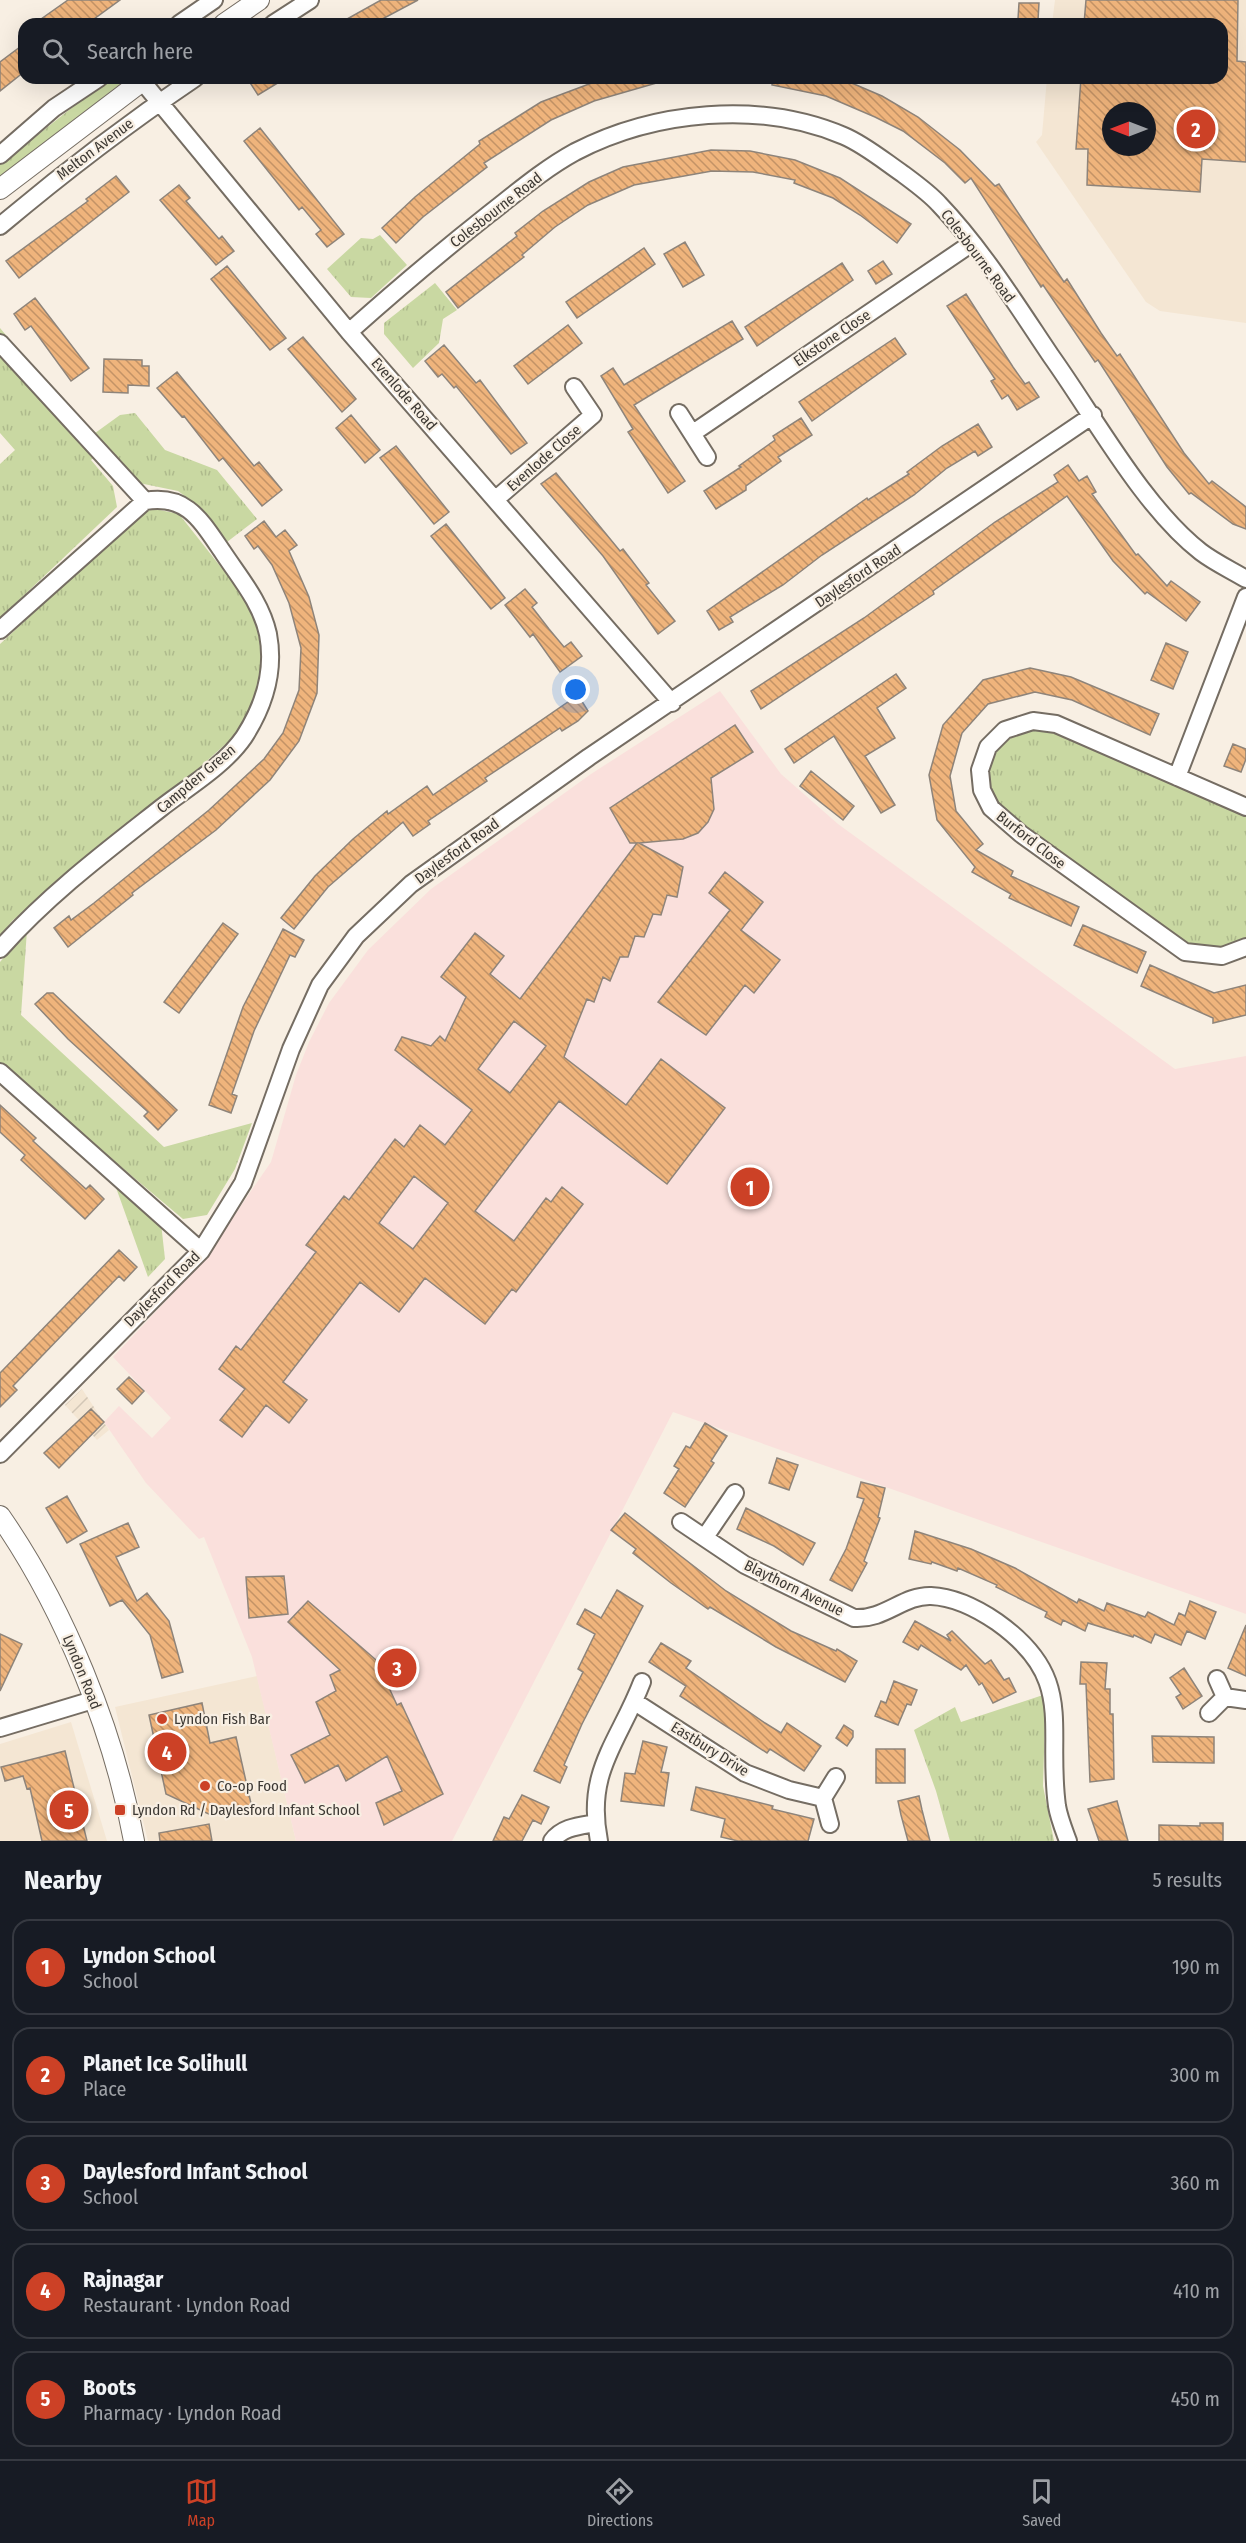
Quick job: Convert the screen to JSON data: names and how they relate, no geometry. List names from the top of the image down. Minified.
{"streets":{"street":["Melton Avenue","Colesbourne Road","Elkstone Close","Evenlode Road","Evenlode Close","Daylesford Road","Campden Green","Burford Close","Blaythorn Avenue","Lyndon Road","Eastbury Drive"]},"crossings":[["Melton Avenue","Evenlode Road"],["Colesbourne Road","Elkstone Close"],["Colesbourne Road","Evenlode Road"],["Colesbourne Road","Daylesford Road"],["Evenlode Road","Evenlode Close"],["Evenlode Road","Daylesford Road"]],"places":{"other":["Lyndon Fish Bar","Co-op Food"],"transit":["Lyndon Rd / Daylesford Infant School"]},"north":"left","page":{"search":"Search here","pins":["2","1","3","4","5"],"heading":["Nearby","5 results"],"list":[{"mark":"1","name":"Lyndon School","note":"School","value":"190 m"},{"mark":"2","name":"Planet Ice Solihull","note":"Place","value":"300 m"},{"mark":"3","name":"Daylesford Infant School","note":"School","value":"360 m"},{"mark":"4","name":"Rajnagar","note":"Restaurant · Lyndon Road","value":"410 m"},{"mark":"5","name":"Boots","note":"Pharmacy · Lyndon Road","value":"450 m"}],"nav":["Map","Directions","Saved"]}}
